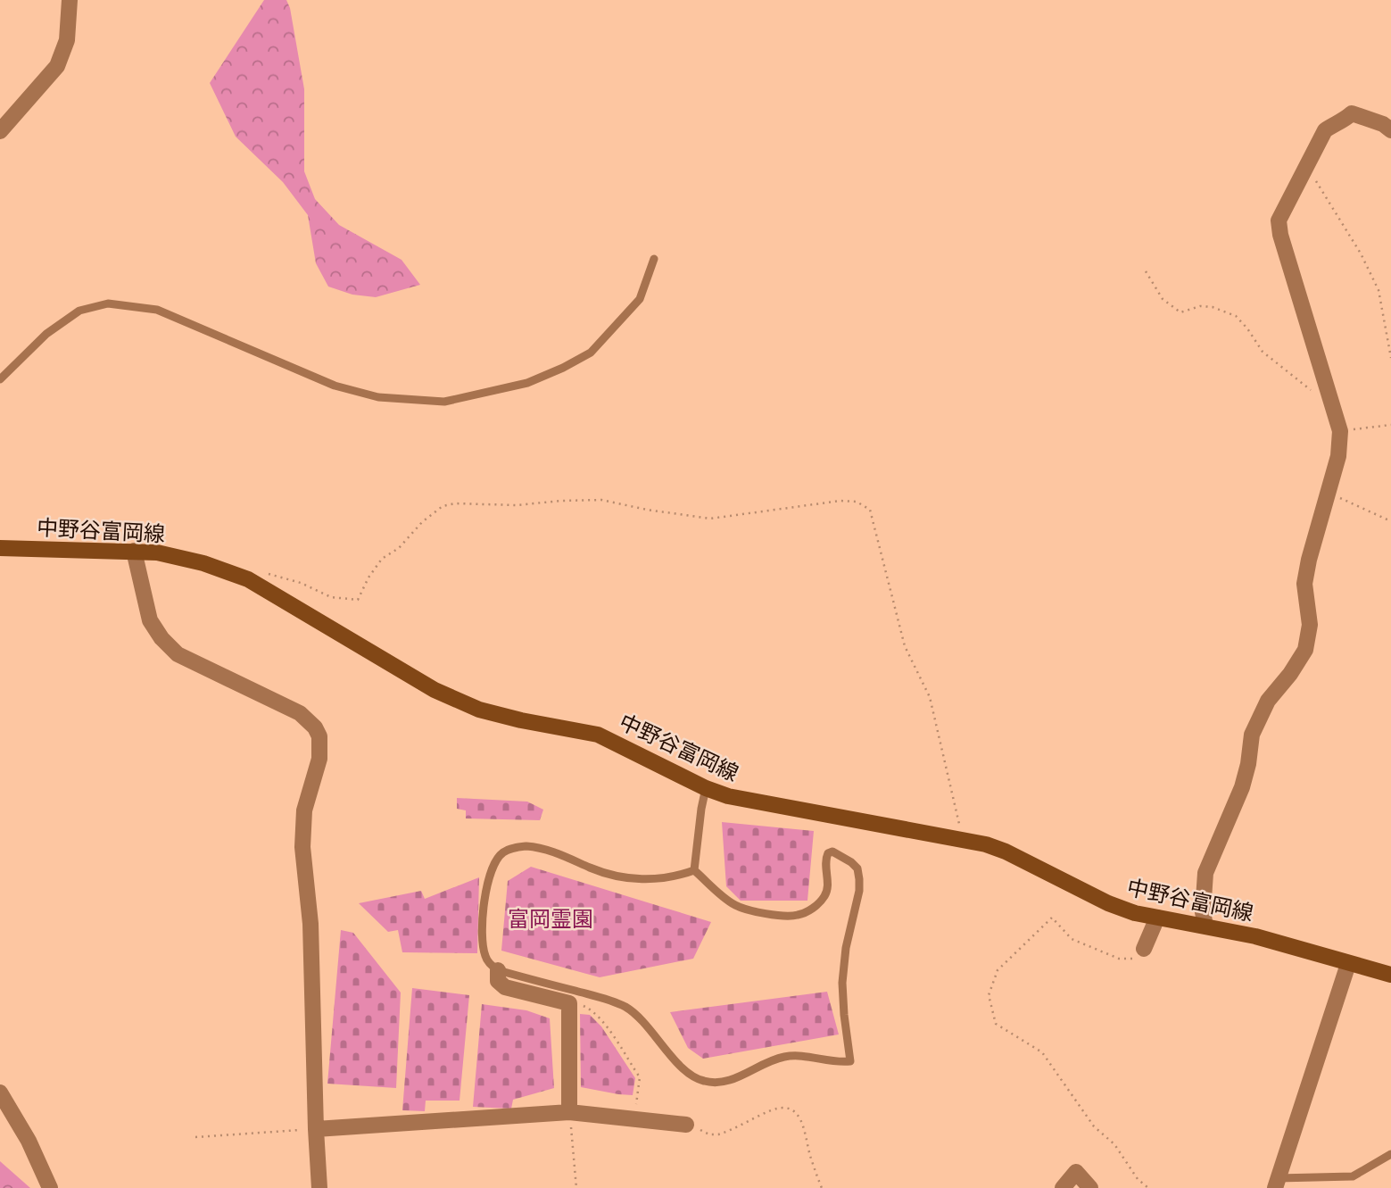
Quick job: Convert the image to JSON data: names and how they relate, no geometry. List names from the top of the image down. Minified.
{"streets":{"main road":["中野谷富岡線"]},"parks":["富岡霊園"]}
